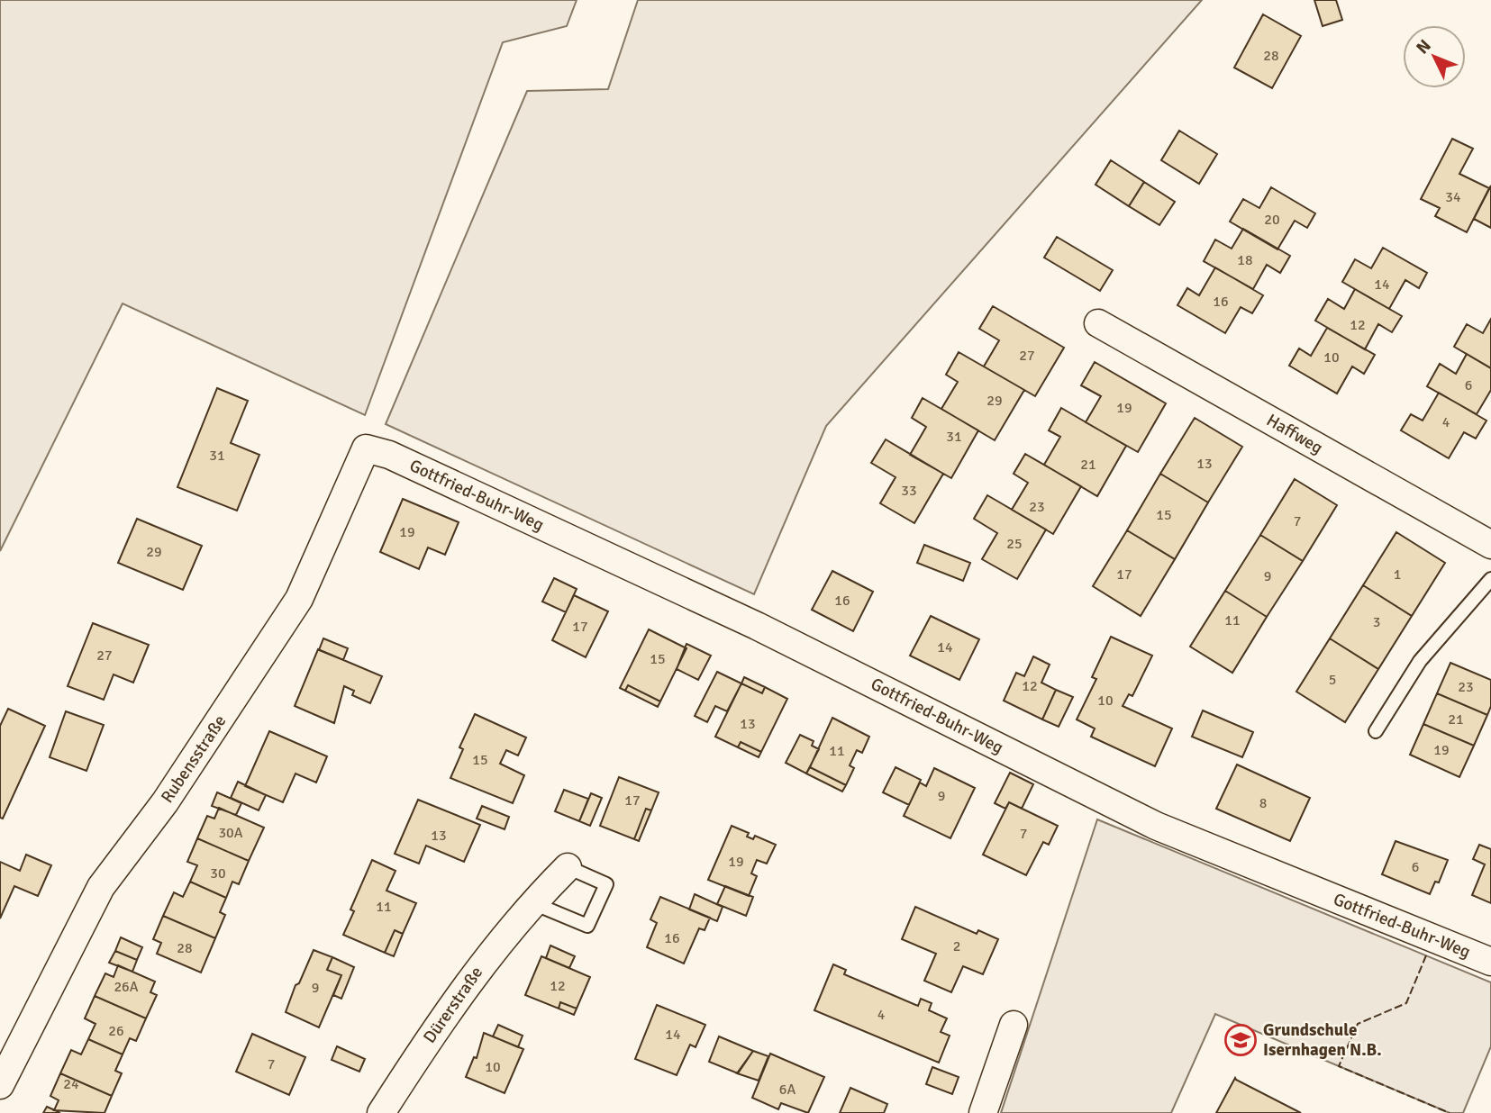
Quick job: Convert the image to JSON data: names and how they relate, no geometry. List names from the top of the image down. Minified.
{"streets":{"street":["Haffweg","Gottfried-Buhr-Weg","Rubensstraße","Dürerstraße"]},"crossings":[["Gottfried-Buhr-Weg","Rubensstraße"]],"places":{"school or university":["Grundschule Isernhagen N.B."]},"house_numbers":["28","34","20","18","14","16","12","27","10","6","29","19","4","31","31","13","21","33","23","15","7","19","25","29","17","1","9","16","11","3","17","14","27","15","5","12","23","10","21","13","19","11","15","9","17","8","30A","7","13","19","6","30","11","16","2","28","12","26A","9","4","26","14","7","10","24","6A"],"north":"top left"}
